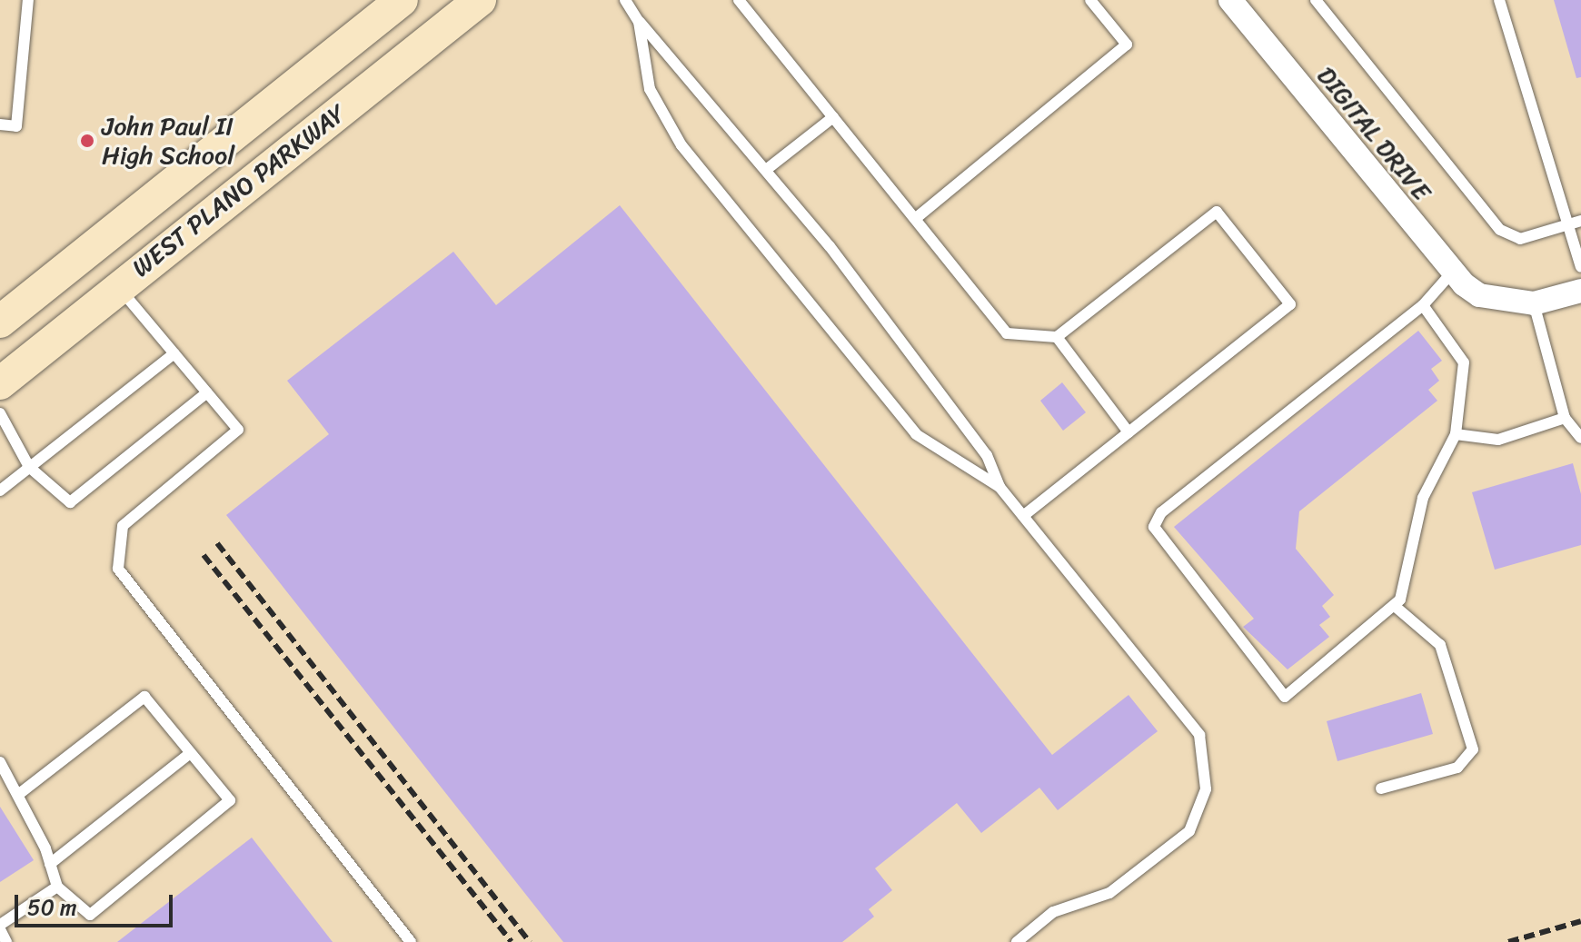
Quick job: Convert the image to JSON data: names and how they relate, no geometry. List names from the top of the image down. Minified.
{"streets":{"main road":["WEST PLANO PARKWAY"],"street":["DIGITAL DRIVE"]},"places":["John Paul II High School"],"scale_bar":"50 m"}
